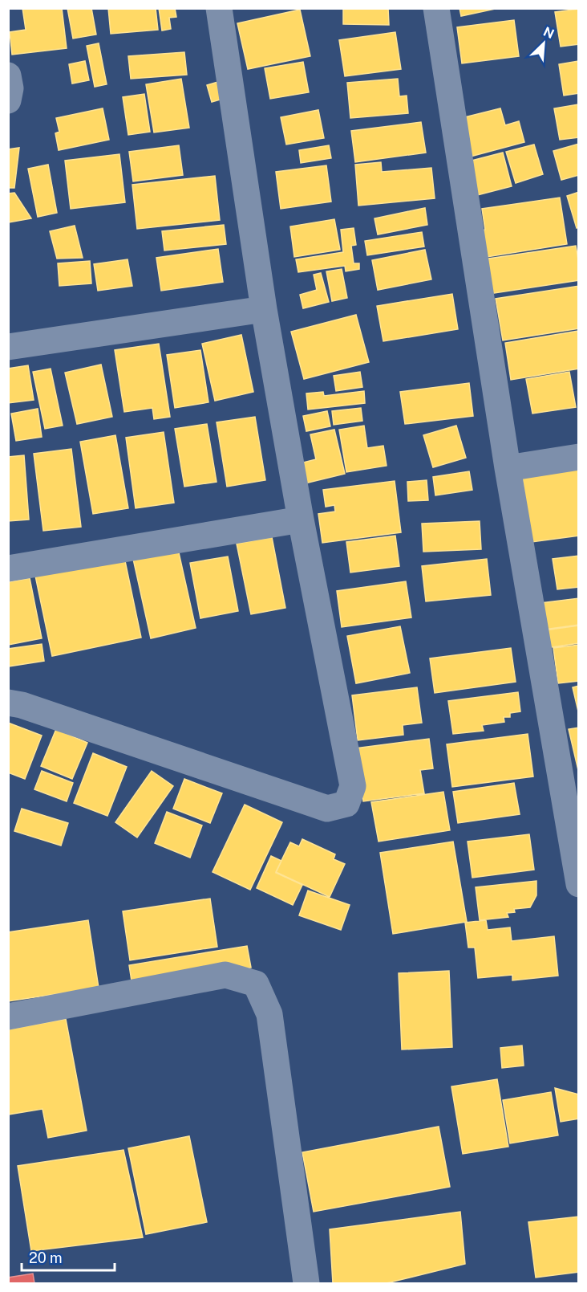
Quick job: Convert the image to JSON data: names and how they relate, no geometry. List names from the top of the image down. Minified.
{"scale_bar":"20 m","north":"top right"}
